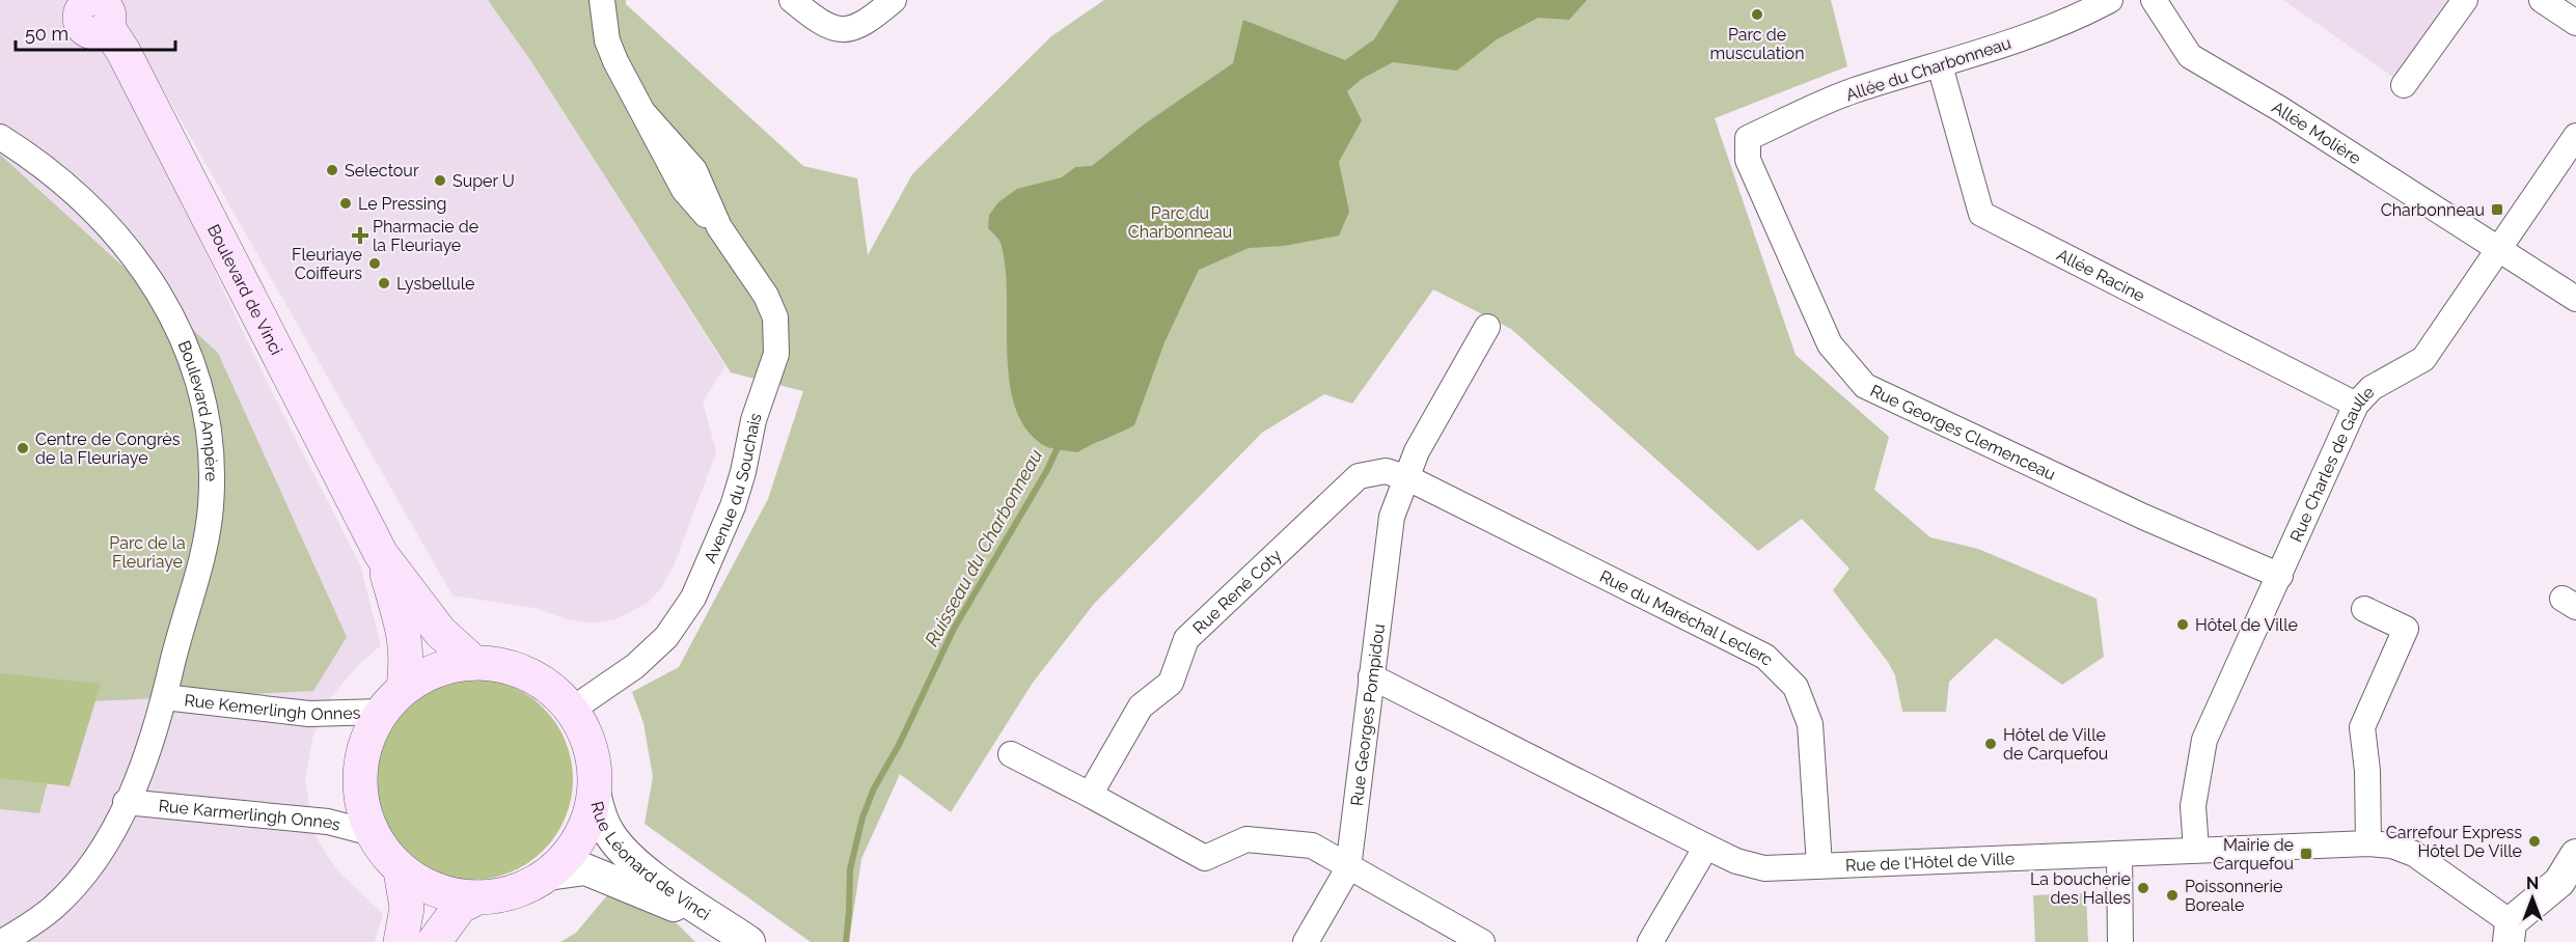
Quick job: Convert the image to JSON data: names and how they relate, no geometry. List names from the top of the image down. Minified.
{"streets":{"main road":["Boulevard de Vinci"],"street":["Allée du Charbonneau","Allée Molière","Allée Racine","Boulevard Ampère","Rue Georges Clemenceau","Rue Charles de Gaulle","Avenue du Souchais","Rue René Coty","Rue du Maréchal Leclerc","Rue Kemerlingh Onnes","Rue Georges Pompidou","Rue Karmerlingh Onnes","Rue Léonard de Vinci","Rue de l'Hôtel de Ville"]},"crossings":[["Allée du Charbonneau","Allée Racine"],["Allée du Charbonneau","Rue Georges Clemenceau"],["Allée Molière","Rue Charles de Gaulle"],["Allée Racine","Rue Charles de Gaulle"],["Boulevard de Vinci","Rue Kemerlingh Onnes"],["Boulevard Ampère","Rue Kemerlingh Onnes"],["Boulevard Ampère","Rue Karmerlingh Onnes"],["Rue Georges Clemenceau","Rue Charles de Gaulle"],["Rue Charles de Gaulle","Rue de l'Hôtel de Ville"],["Rue René Coty","Rue du Maréchal Leclerc"],["Rue René Coty","Rue Georges Pompidou"],["Rue du Maréchal Leclerc","Rue Georges Pompidou"],["Rue du Maréchal Leclerc","Rue de l'Hôtel de Ville"],["Rue Georges Pompidou","Rue de l'Hôtel de Ville"]],"water":["Ruisseau du Charbonneau"],"parks":["Parc du Charbonneau","Parc de la Fleuriaye"],"places":{"other":["Parc de musculation","Selectour","Super U","Le Pressing","Fleuriaye Coiffeurs","Lysbellule","Centre de Congrès de la Fleuriaye","Hôtel de Ville","Hôtel de Ville de Carquefou","Carrefour Express Hôtel De Ville","La boucherie des Halles","Poissonnerie Boreale"],"transit":["Charbonneau","Mairie de Carquefou"],"health":["Pharmacie de la Fleuriaye"]},"scale_bar":"50 m","north":"top"}
